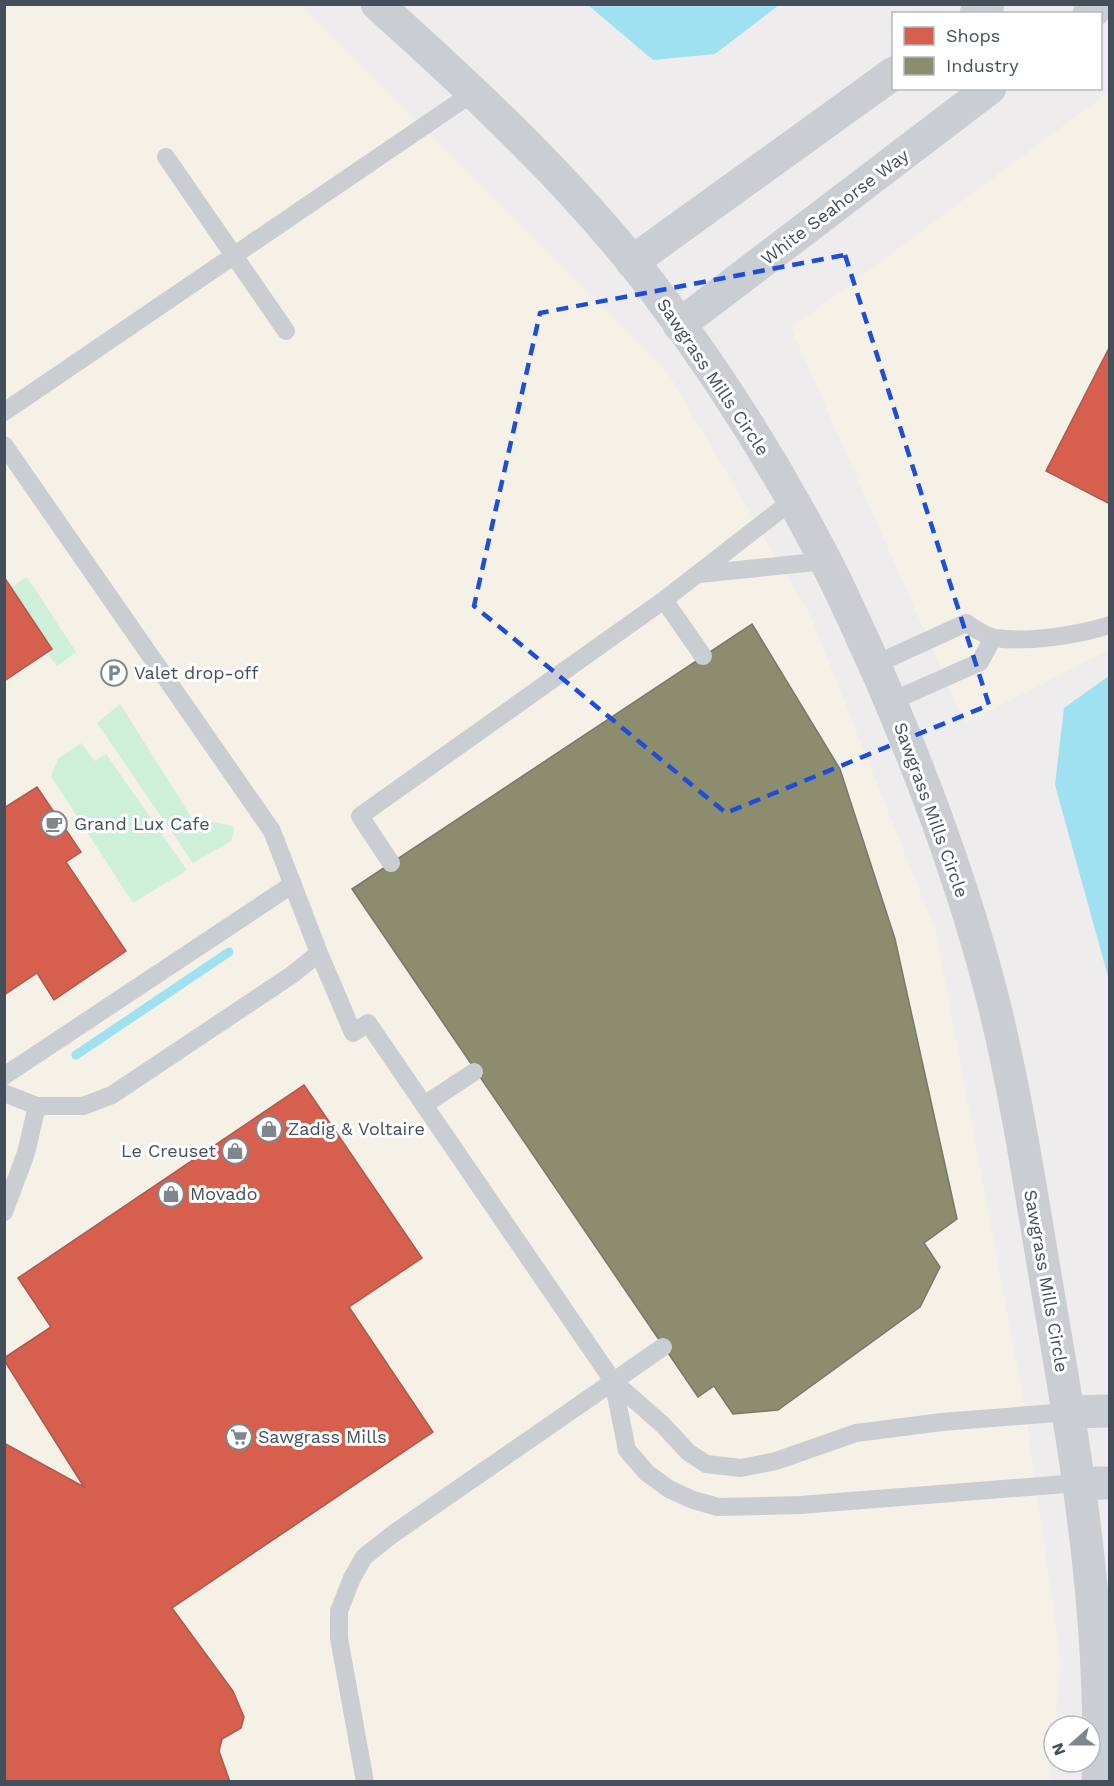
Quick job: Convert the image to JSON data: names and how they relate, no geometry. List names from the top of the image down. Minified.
{"streets":{"street":["White Seahorse Way","Sawgrass Mills Circle"]},"crossings":[["White Seahorse Way","Sawgrass Mills Circle"]],"places":{"parking":["Valet drop-off"],"cafe":["Grand Lux Cafe"],"shop":["Zadig & Voltaire","Le Creuset","Movado"],"supermarket":["Sawgrass Mills"]},"legend":["Shops","Industry"],"north":"left"}
